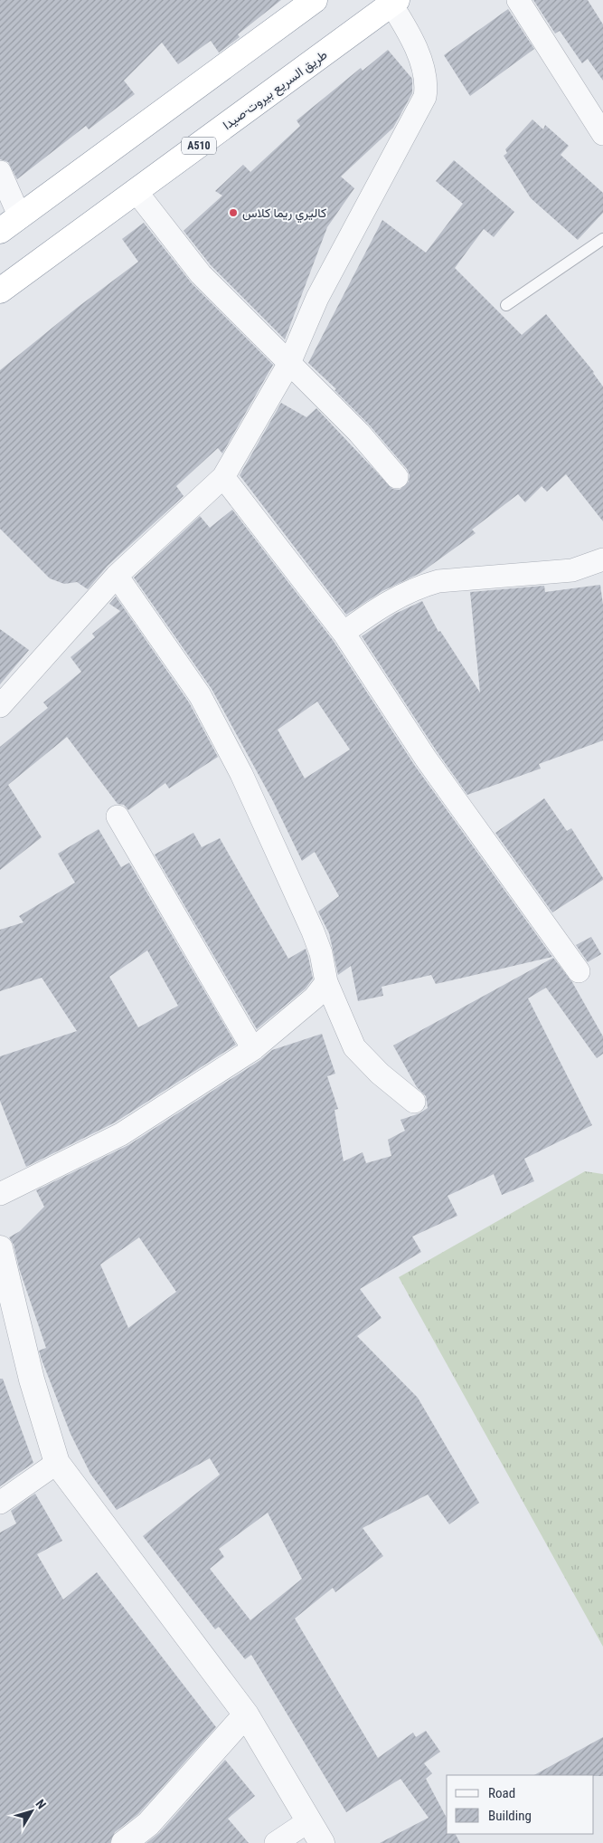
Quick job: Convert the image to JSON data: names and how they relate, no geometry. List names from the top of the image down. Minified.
{"streets":{"highway":["طريق السريع بيروت-صيدا","A510"]},"places":["كاليري ريما كلاس"],"legend":["Road","Building"],"north":"top right"}
